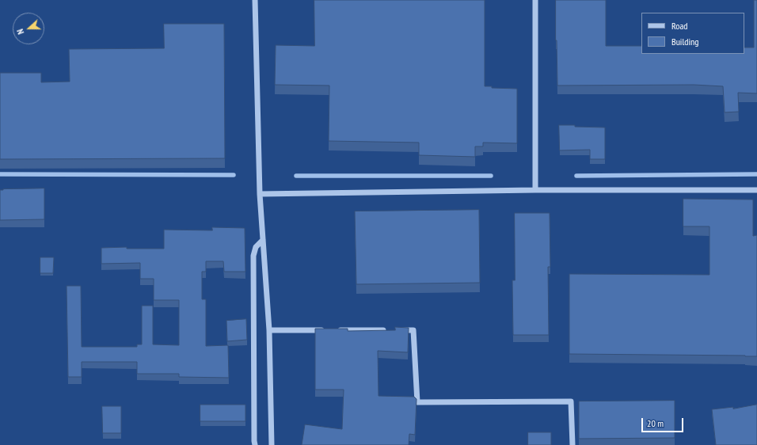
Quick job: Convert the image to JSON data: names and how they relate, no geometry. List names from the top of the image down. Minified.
{"legend":["Road","Building"],"scale_bar":"20 m","north":"left"}
